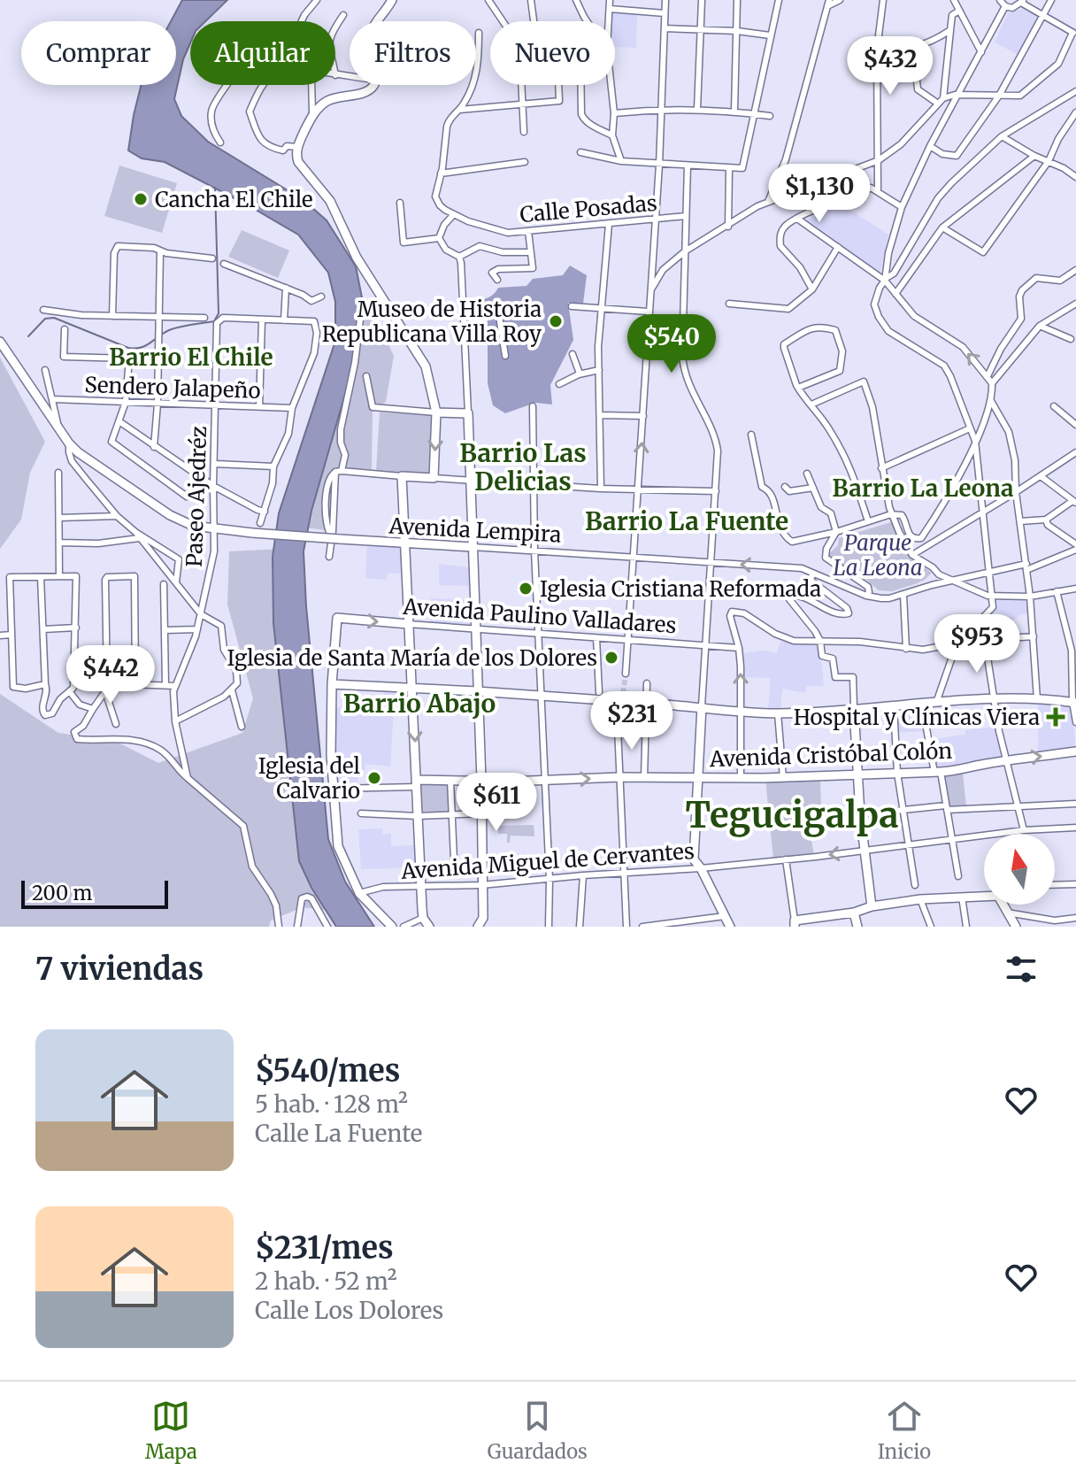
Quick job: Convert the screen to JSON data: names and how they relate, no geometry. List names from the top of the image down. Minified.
{"streets":{"main road":["Avenida Lempira","Avenida Paulino Valladares","Avenida Cristóbal Colón"],"street":["Calle Posadas","Sendero Jalapeño","Paseo Ajedréz","Avenida Miguel de Cervantes"]},"crossings":[["Sendero Jalapeño","Paseo Ajedréz"],["Paseo Ajedréz","Avenida Lempira"]],"districts":["Barrio El Chile","Barrio Las Delicias","Barrio La Leona","Barrio La Fuente","Barrio Abajo","Tegucigalpa"],"parks":["Parque La Leona"],"places":{"other":["Cancha El Chile","Museo de Historia Republicana Villa Roy","Iglesia Cristiana Reformada","Iglesia de Santa María de los Dolores","Iglesia del Calvario"],"health":["Hospital y Clínicas Viera"]},"scale_bar":"200 m","north":"top","page":{"chip":["Comprar","Alquilar","Filtros","Nuevo"],"price":["$432","$1,130","$540","$953","$442","$231","$611"],"scale":"200 m","heading":"7 viviendas","list":[{"name":"$540/mes","note":"5 hab. · 128 m² · Calle La Fuente"},{"name":"$231/mes","note":"2 hab. · 52 m² · Calle Los Dolores"}],"tabs":["Mapa","Guardados","Inicio"]}}
